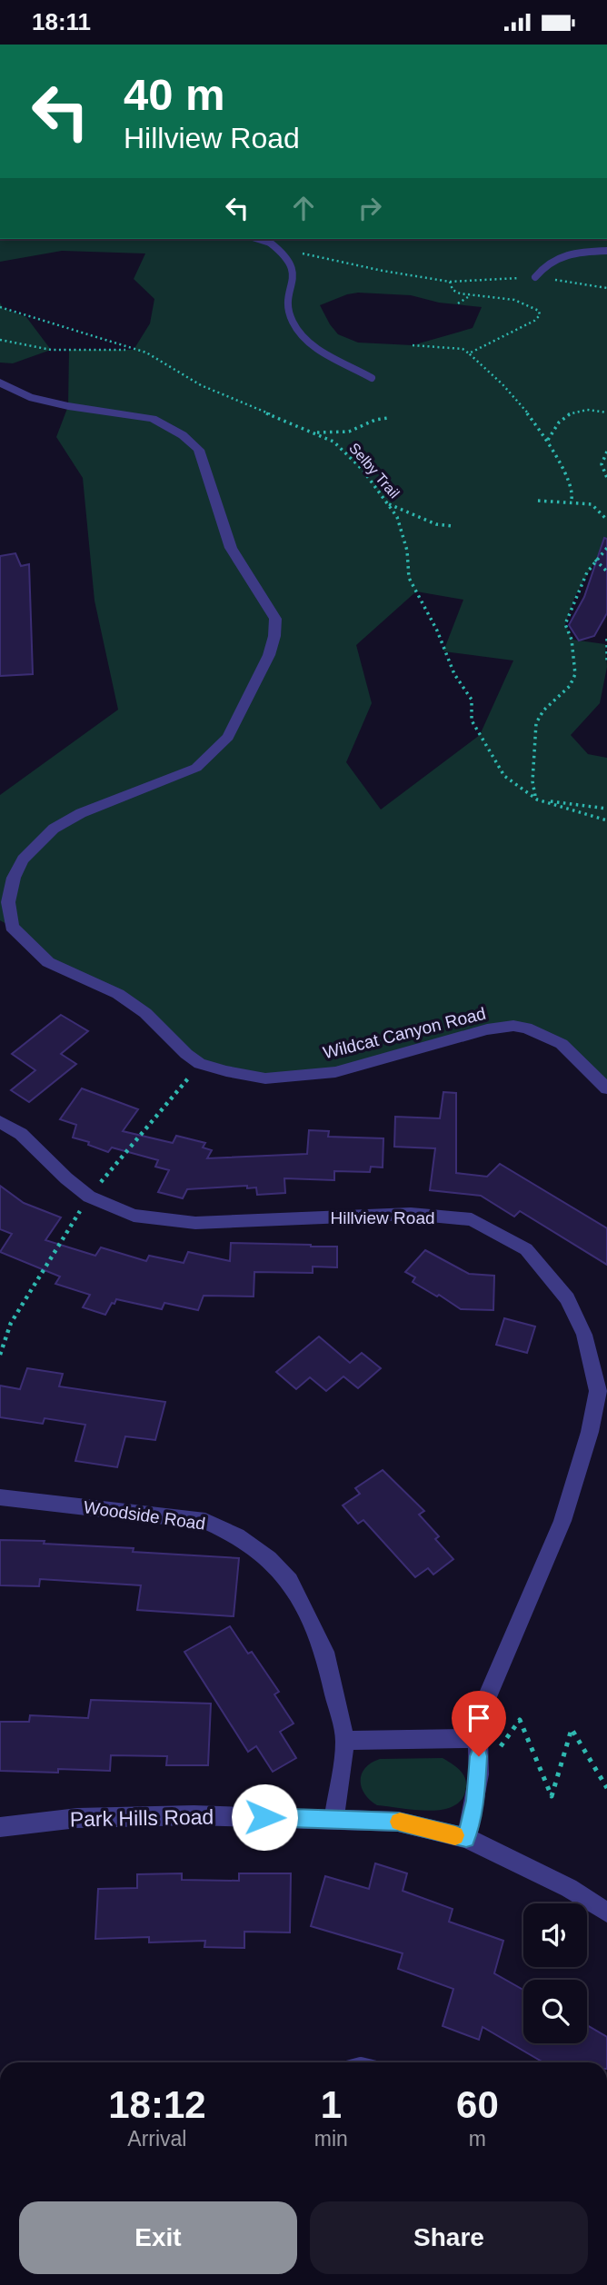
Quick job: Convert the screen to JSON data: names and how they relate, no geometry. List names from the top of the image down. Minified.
{"streets":{"street":["Wildcat Canyon Road","Hillview Road","Woodside Road","Park Hills Road"],"path":["Selby Trail"]},"crossings":[["Hillview Road","Park Hills Road"],["Woodside Road","Park Hills Road"]],"page":{"status":"18:11","turn":["40 m","Hillview Road"],"eta":["18:12","Arrival","1","min","60","m"],"buttons":["Exit","Share"]}}
